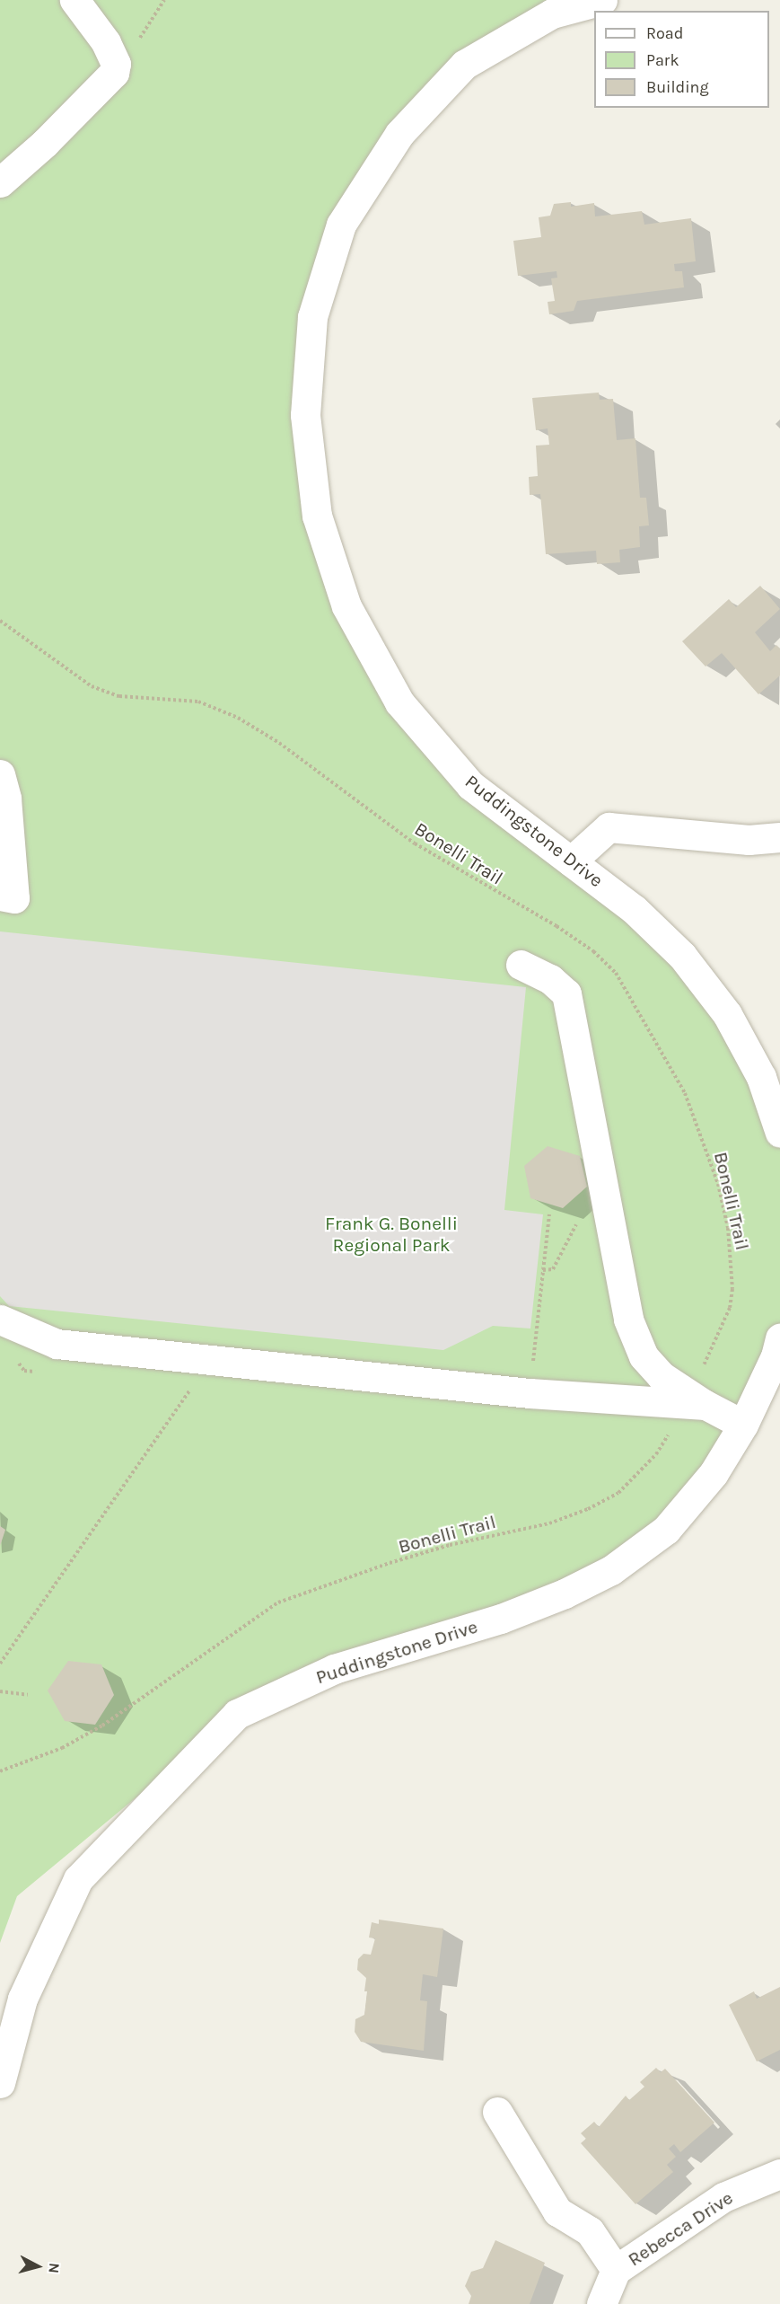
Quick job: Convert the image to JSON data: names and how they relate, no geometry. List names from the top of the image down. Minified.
{"streets":{"street":["Puddingstone Drive","Rebecca Drive"],"path":["Bonelli Trail"]},"parks":["Frank G. Bonelli Regional Park"],"legend":["Road","Park","Building"],"north":"right"}
